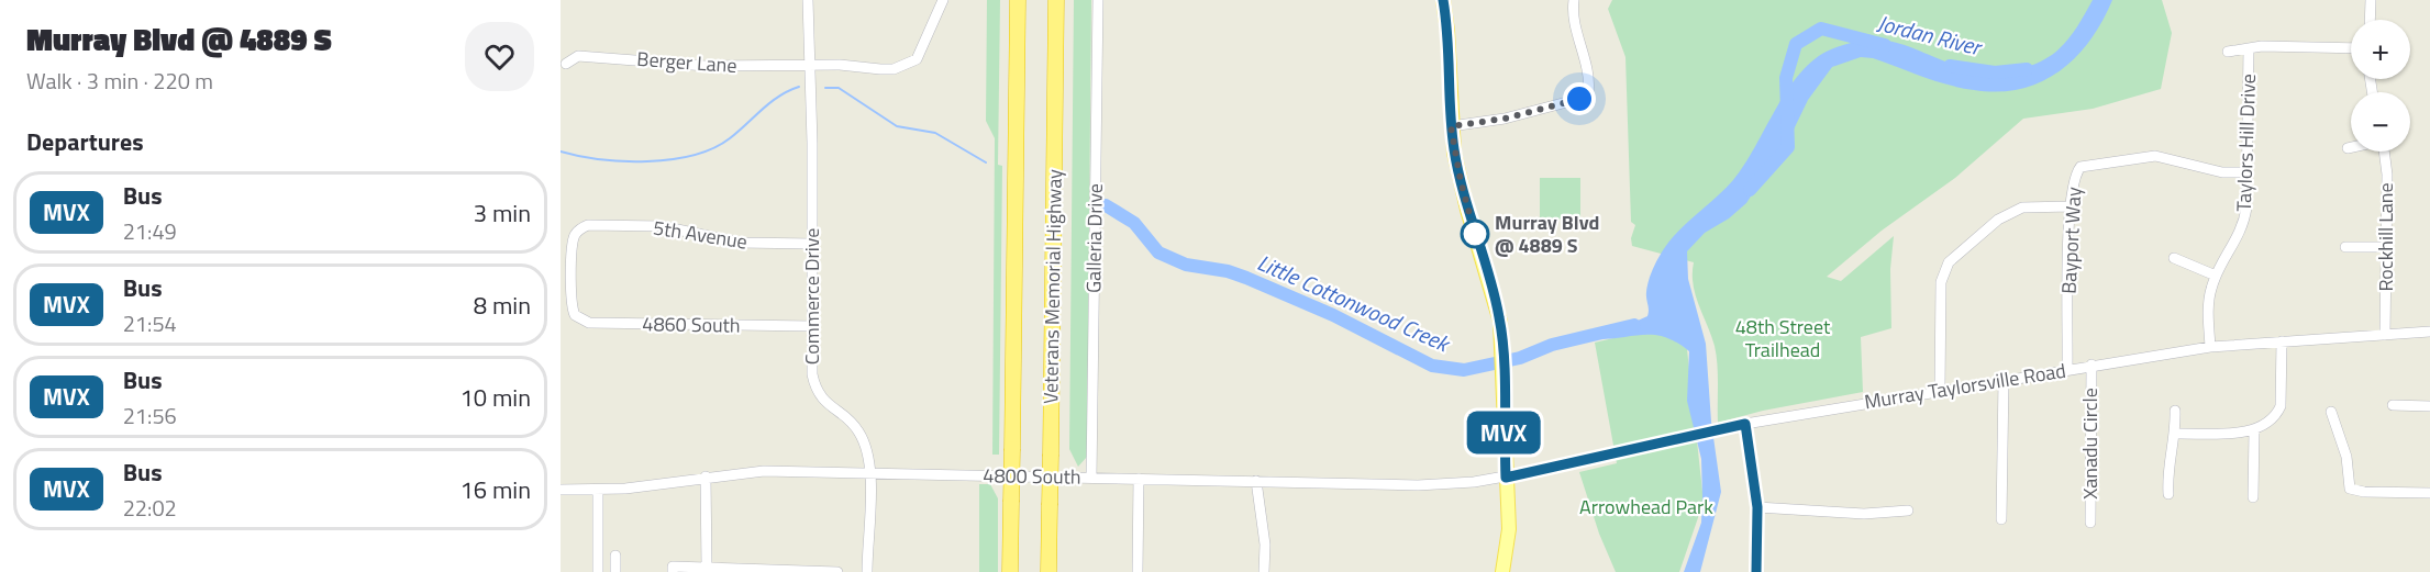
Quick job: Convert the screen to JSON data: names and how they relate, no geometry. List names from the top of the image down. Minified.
{"streets":{"highway":["Veterans Memorial Highway"],"street":["Berger Lane","Taylors Hill Drive","5th Avenue","Rockhill Lane","Galleria Drive","Bayport Way","Commerce Drive","4860 South","Murray Taylorsville Road","Xanadu Circle","4800 South"]},"crossings":[["Berger Lane","Commerce Drive"],["Taylors Hill Drive","Bayport Way"],["Taylors Hill Drive","Murray Taylorsville Road"],["5th Avenue","Commerce Drive"],["5th Avenue","4860 South"],["Rockhill Lane","Murray Taylorsville Road"],["Galleria Drive","4800 South"],["Bayport Way","Murray Taylorsville Road"],["Commerce Drive","4860 South"],["Commerce Drive","4800 South"],["Murray Taylorsville Road","Xanadu Circle"],["Murray Taylorsville Road","4800 South"]],"water":["Jordan River","Little Cottonwood Creek"],"parks":["48th Street Trailhead","Arrowhead Park"],"places":["Murray Blvd @ 4889 S"],"lines":["bus line MVX"],"page":{"heading":[["Murray Blvd @ 4889 S","Walk · 3 min · 220 m"],"Departures"],"on_map":"MVX","map_buttons":["+","−"],"list":[{"mark":"MVX","name":"Bus","note":"21:49","value":"3 min"},{"mark":"MVX","name":"Bus","note":"21:54","value":"8 min"},{"mark":"MVX","name":"Bus","note":"21:56","value":"10 min"},{"mark":"MVX","name":"Bus","note":"22:02","value":"16 min"}]}}
